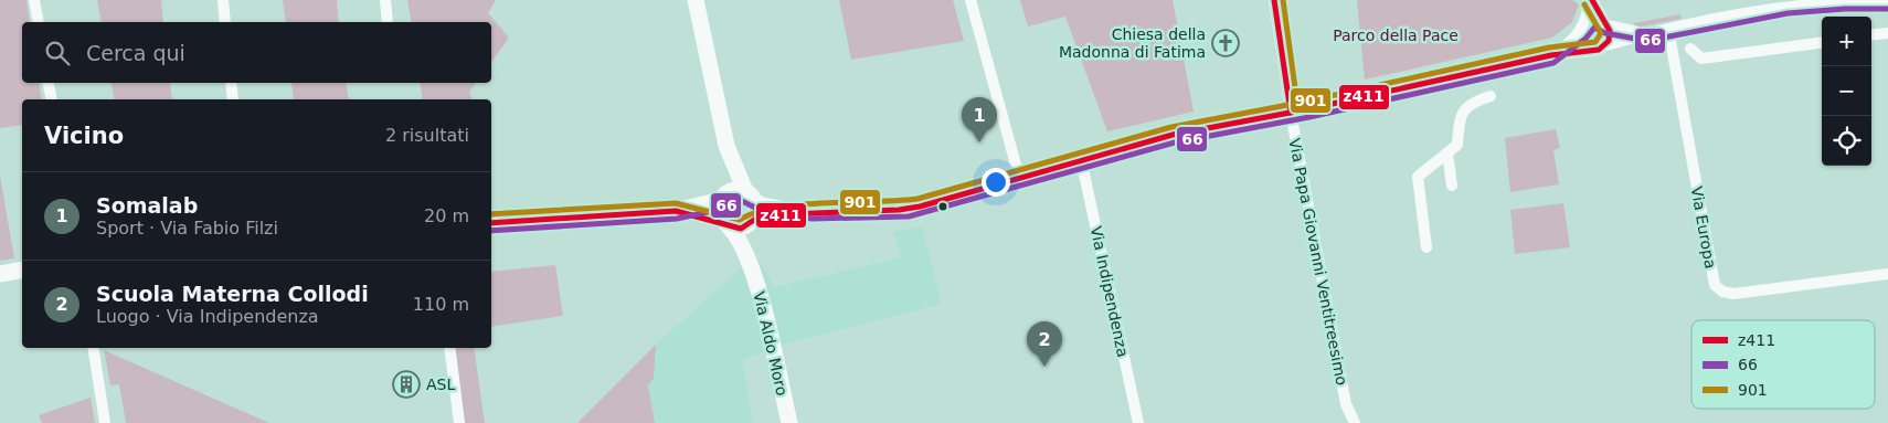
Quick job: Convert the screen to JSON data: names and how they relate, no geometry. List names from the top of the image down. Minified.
{"streets":{"street":["Via Europa","Via Papa Giovanni Ventitreesimo","Via Indipendenza","Via Aldo Moro"]},"parks":["Parco della Pace"],"places":{"church":["Chiesa della Madonna di Fatima"],"building":["ASL"]},"lines":["transit line z411","transit line 901","transit line 66"],"legend":["z411","66","901"],"page":{"map_buttons":["+","−"],"search":"Cerca qui","pins":["1","2"],"heading":["Vicino","2 risultati"],"list":[{"mark":"1","name":"Somalab","note":"Sport · Via Fabio Filzi","value":"20 m"},{"mark":"2","name":"Scuola Materna Collodi","note":"Luogo · Via Indipendenza","value":"110 m"}]}}
